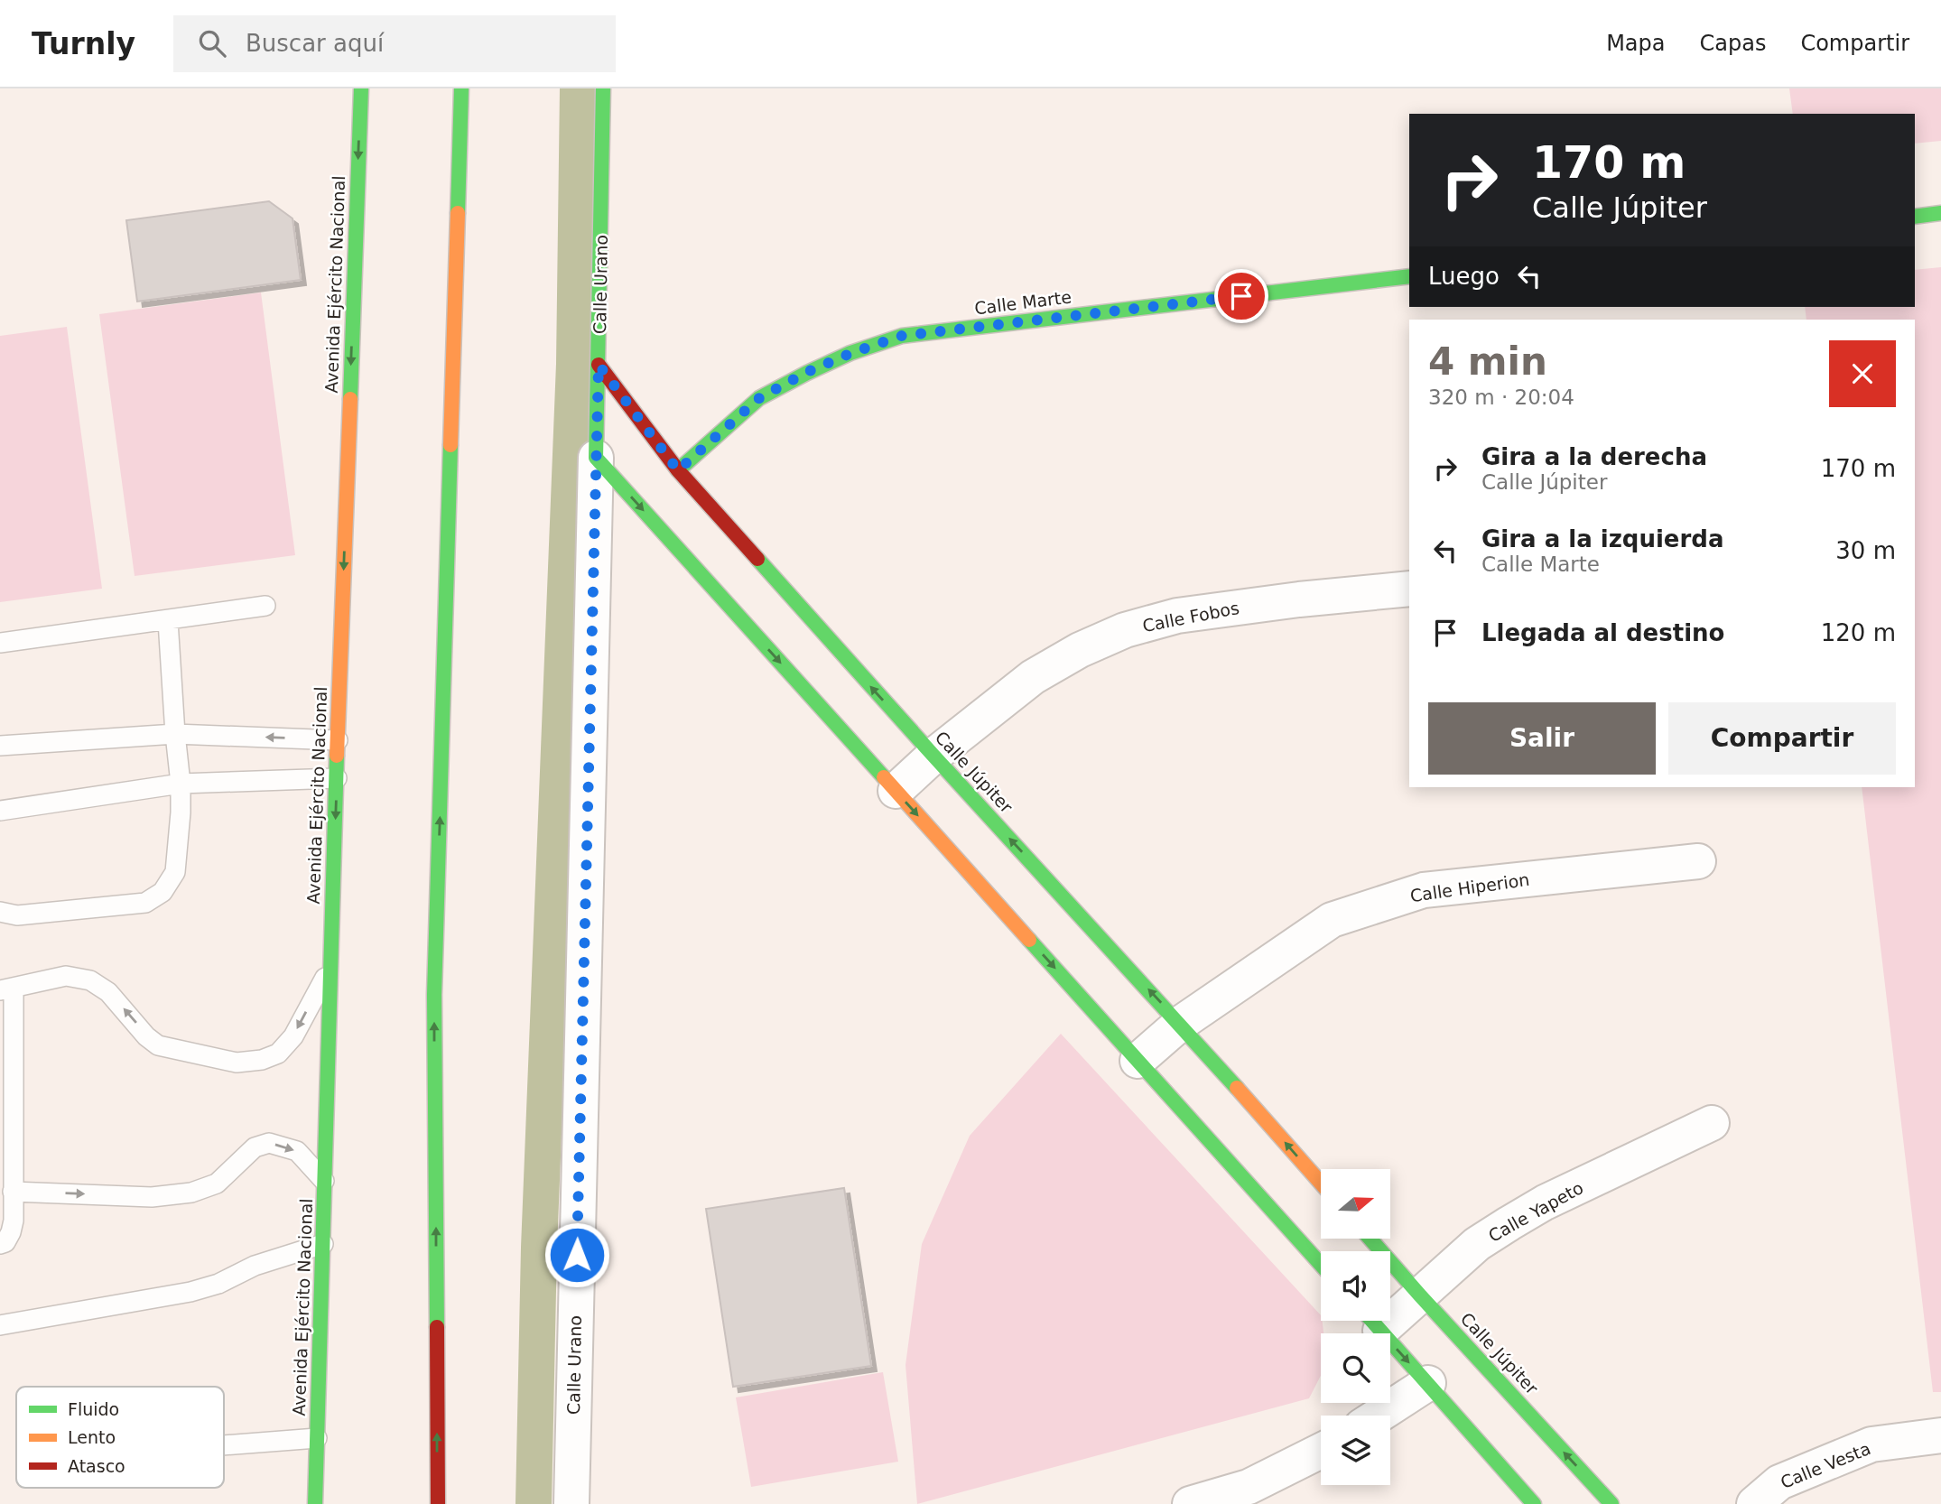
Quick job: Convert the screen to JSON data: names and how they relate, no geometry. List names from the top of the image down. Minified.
{"streets":{"street":["Avenida Ejército Nacional","Calle Urano","Calle Marte","Calle Fobos","Calle Júpiter","Calle Hiperion","Calle Yapeto","Calle Vesta"]},"crossings":[["Calle Urano","Calle Júpiter"],["Calle Marte","Calle Júpiter"],["Calle Fobos","Calle Júpiter"],["Calle Júpiter","Calle Hiperion"],["Calle Júpiter","Calle Yapeto"]],"legend":["Fluido","Lento","Atasco"],"north":"right","page":{"header":"Turnly","search":"Buscar aquí","nav":["Mapa","Capas","Compartir"],"turn":["170 m","Calle Júpiter"],"then":"Luego","heading":["4 min","320 m · 20:04"],"list":[{"name":"Gira a la derecha","note":"Calle Júpiter","value":"170 m"},{"name":"Gira a la izquierda","note":"Calle Marte","value":"30 m"},{"name":"Llegada al destino","value":"120 m"}],"buttons":["Salir","Compartir"]}}
